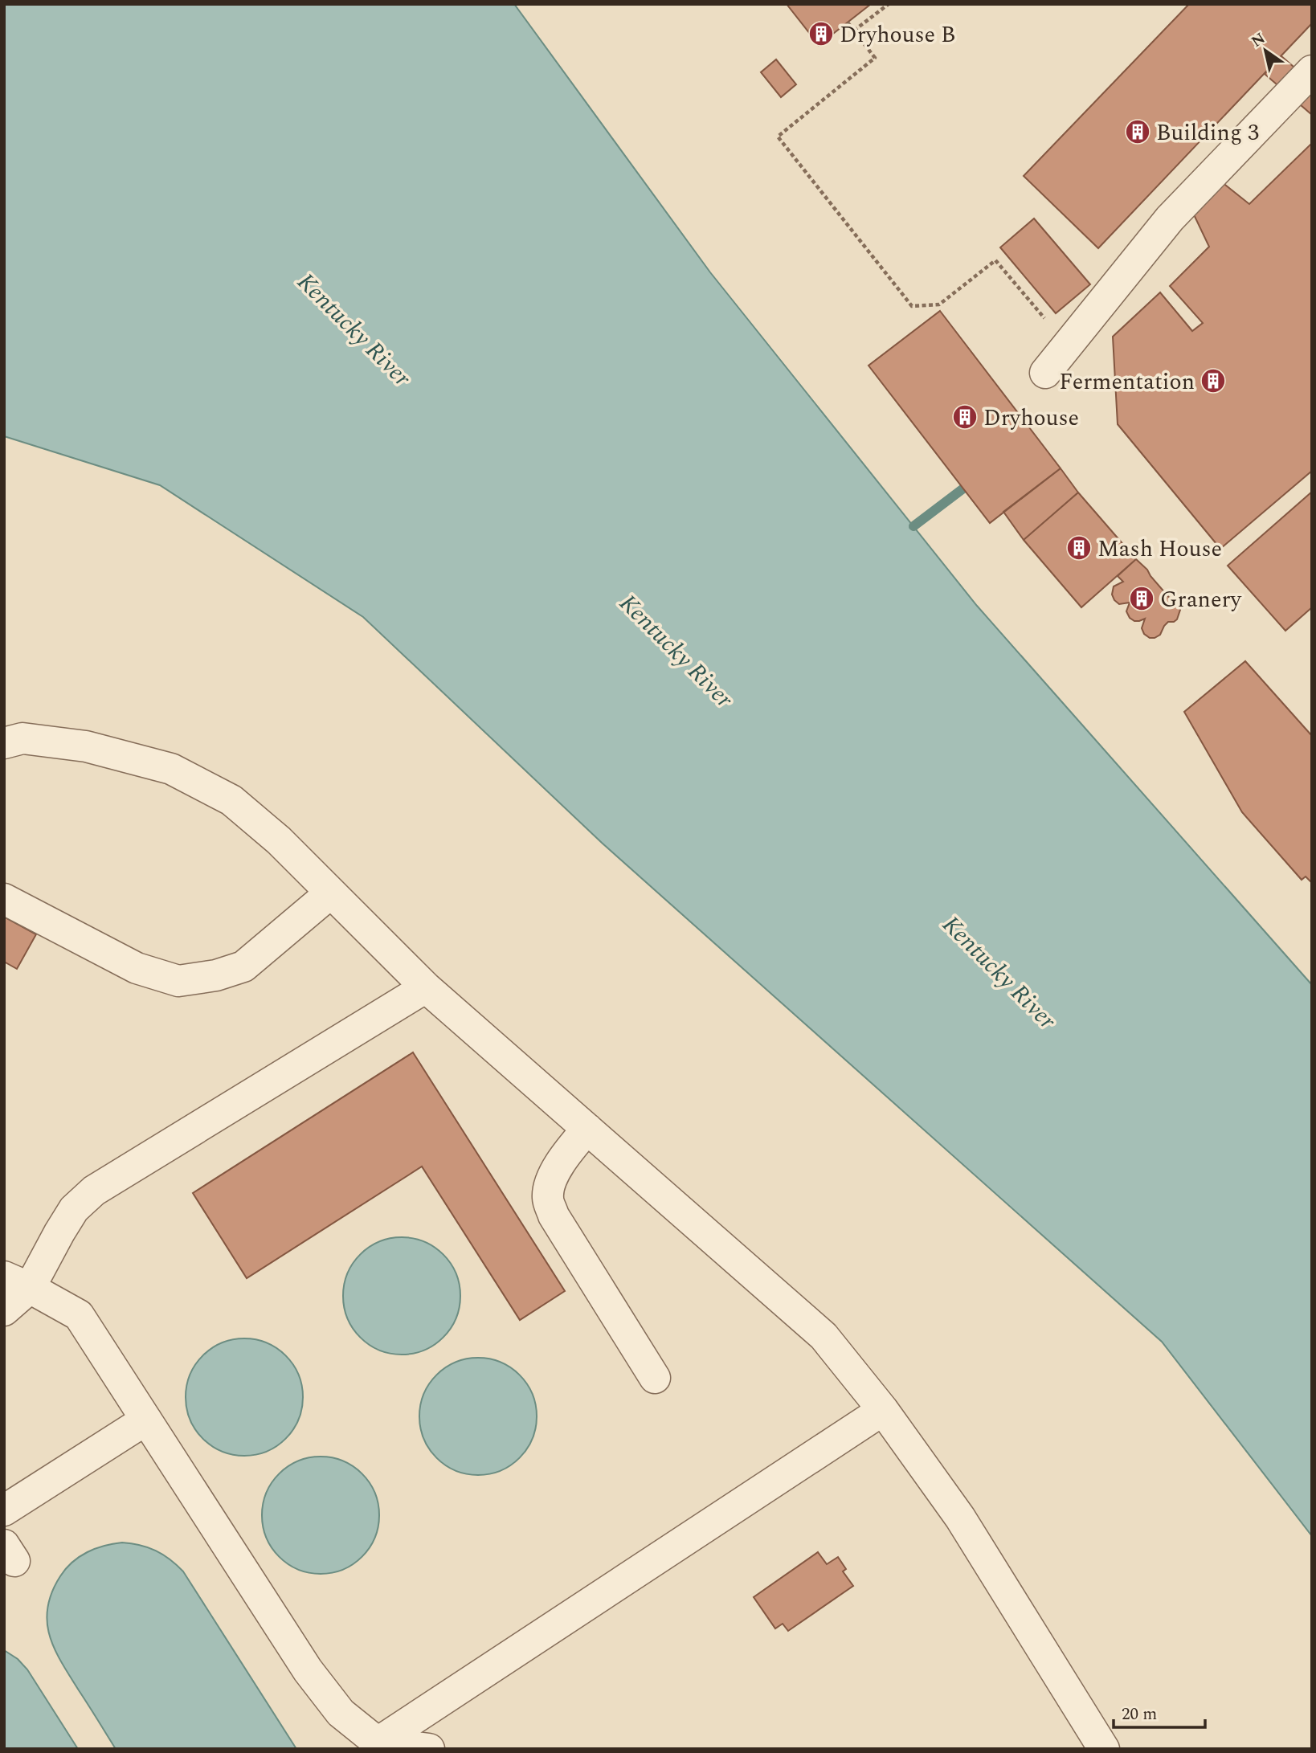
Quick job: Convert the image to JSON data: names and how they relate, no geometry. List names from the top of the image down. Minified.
{"water":["Kentucky River"],"places":{"building":["Dryhouse B","Building 3","Fermentation","Dryhouse","Mash House","Granery"]},"scale_bar":"20 m","north":"top left"}
